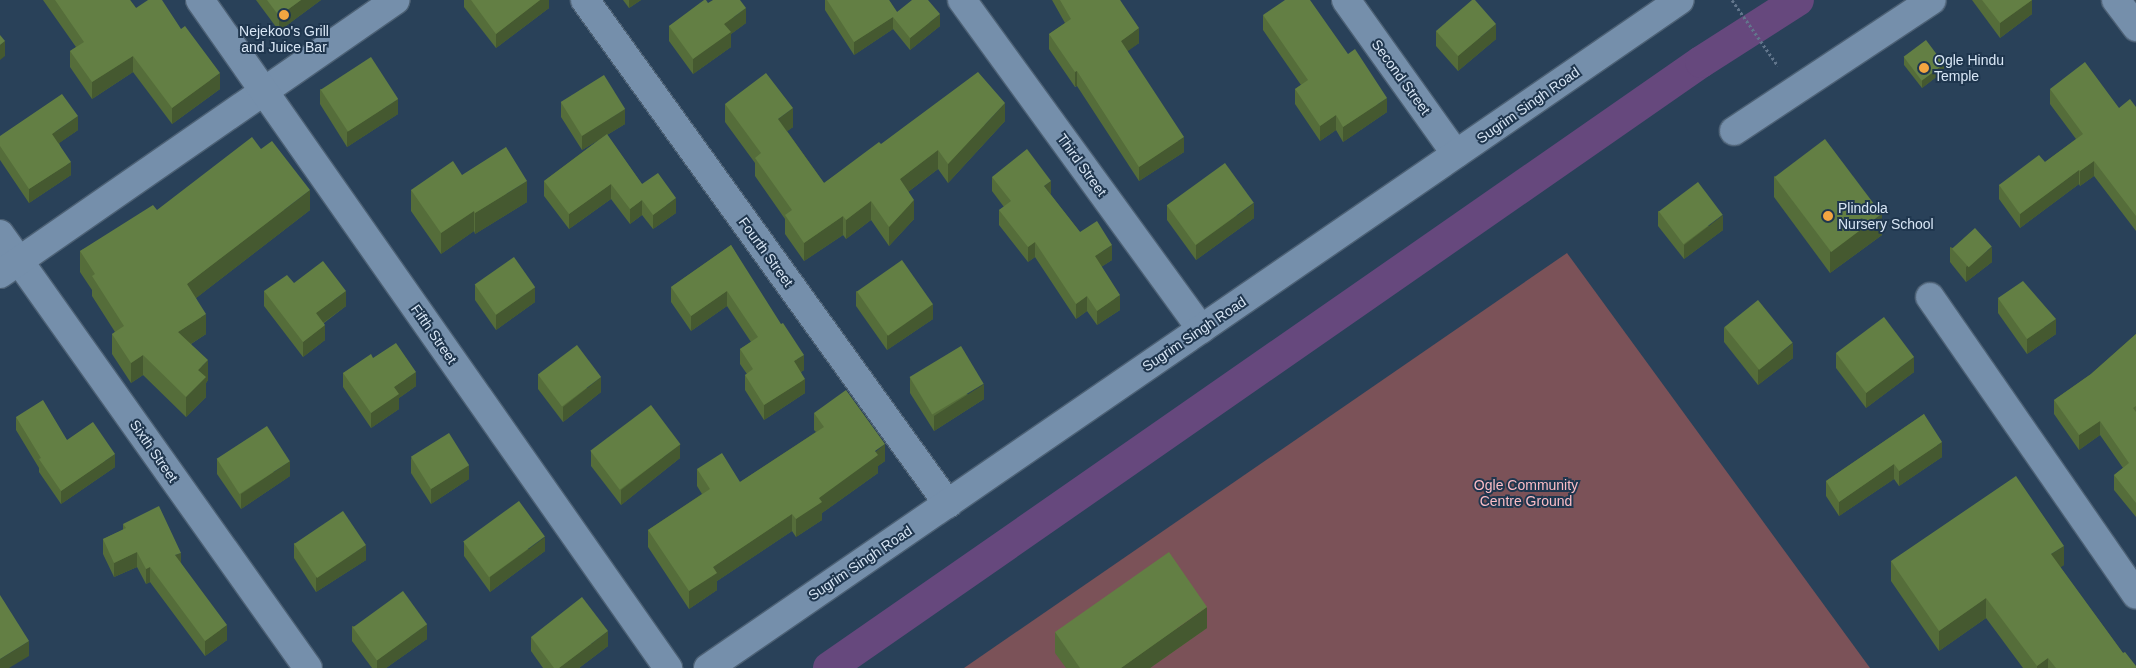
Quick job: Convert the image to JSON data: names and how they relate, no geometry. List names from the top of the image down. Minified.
{"streets":{"street":["Second Street","Sugrim Singh Road","Third Street","Fourth Street","Fifth Street","Sixth Street"]},"crossings":[["Second Street","Sugrim Singh Road"],["Sugrim Singh Road","Third Street"],["Sugrim Singh Road","Fourth Street"]],"parks":["Ogle Community Centre Ground"],"places":["Nejekoo's Grill and Juice Bar","Ogle Hindu Temple","Plindola Nursery School"]}
